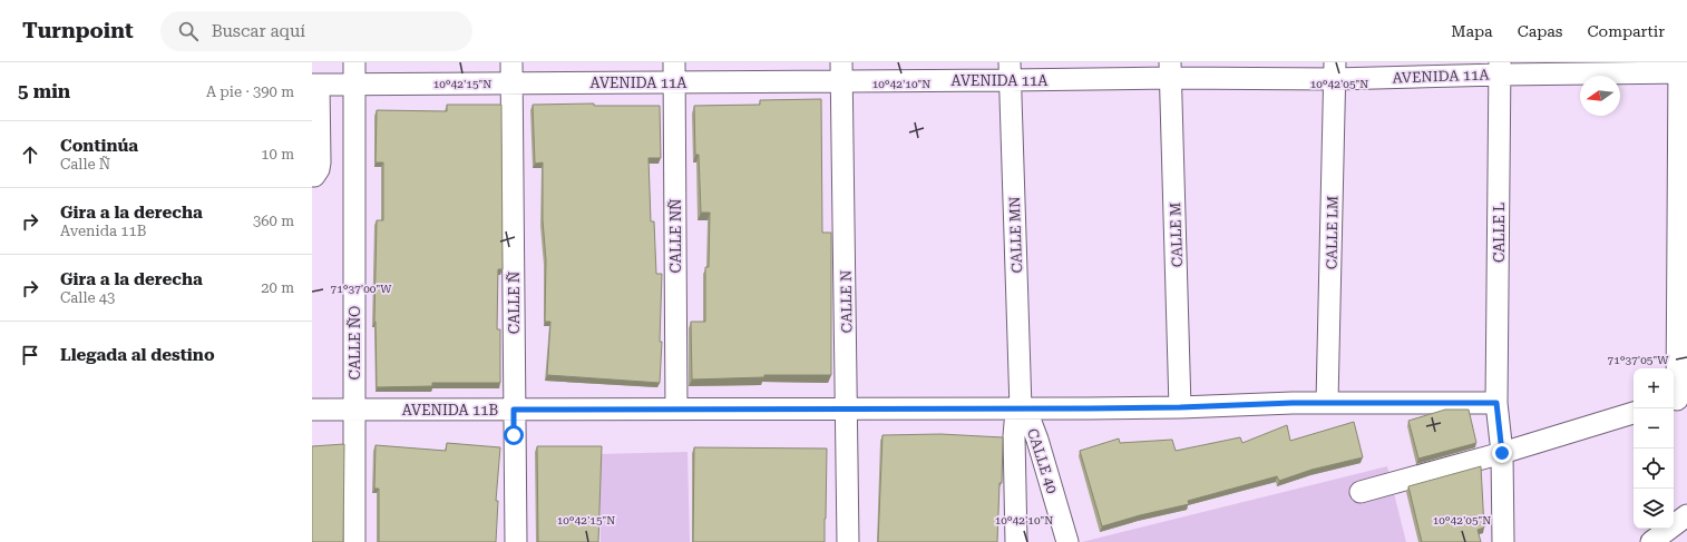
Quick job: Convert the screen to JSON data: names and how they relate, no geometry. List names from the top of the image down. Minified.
{"streets":{"street":["AVENIDA 11A","CALLE LM","CALLE L","CALLE MN","CALLE M","CALLE NÑ","CALLE N","CALLE Ñ","CALLE ÑO","AVENIDA 11B","CALLE 40"]},"crossings":[["AVENIDA 11A","CALLE LM"],["AVENIDA 11A","CALLE L"],["AVENIDA 11A","CALLE MN"],["AVENIDA 11A","CALLE M"],["AVENIDA 11A","CALLE NÑ"],["AVENIDA 11A","CALLE N"],["AVENIDA 11A","CALLE Ñ"],["AVENIDA 11A","CALLE ÑO"],["CALLE LM","AVENIDA 11B"],["CALLE L","AVENIDA 11B"],["CALLE MN","AVENIDA 11B"],["CALLE MN","CALLE 40"],["CALLE M","AVENIDA 11B"],["CALLE NÑ","AVENIDA 11B"],["CALLE N","AVENIDA 11B"],["CALLE Ñ","AVENIDA 11B"],["CALLE ÑO","AVENIDA 11B"],["AVENIDA 11B","CALLE 40"]],"north":"left","page":{"header":"Turnpoint","search":"Buscar aquí","nav":["Mapa","Capas","Compartir"],"heading":["5 min","A pie · 390 m"],"list":[["Continúa","Calle Ñ","10 m"],["Gira a la derecha","Avenida 11B","360 m"],["Gira a la derecha","Calle 43","20 m"],"Llegada al destino"],"map_buttons":["+","−"]},"coordinates":["10°42'10\"N","10°42'05\"N","10°42'15\"N","71°37'00\"W","71°37'05\"W"]}
